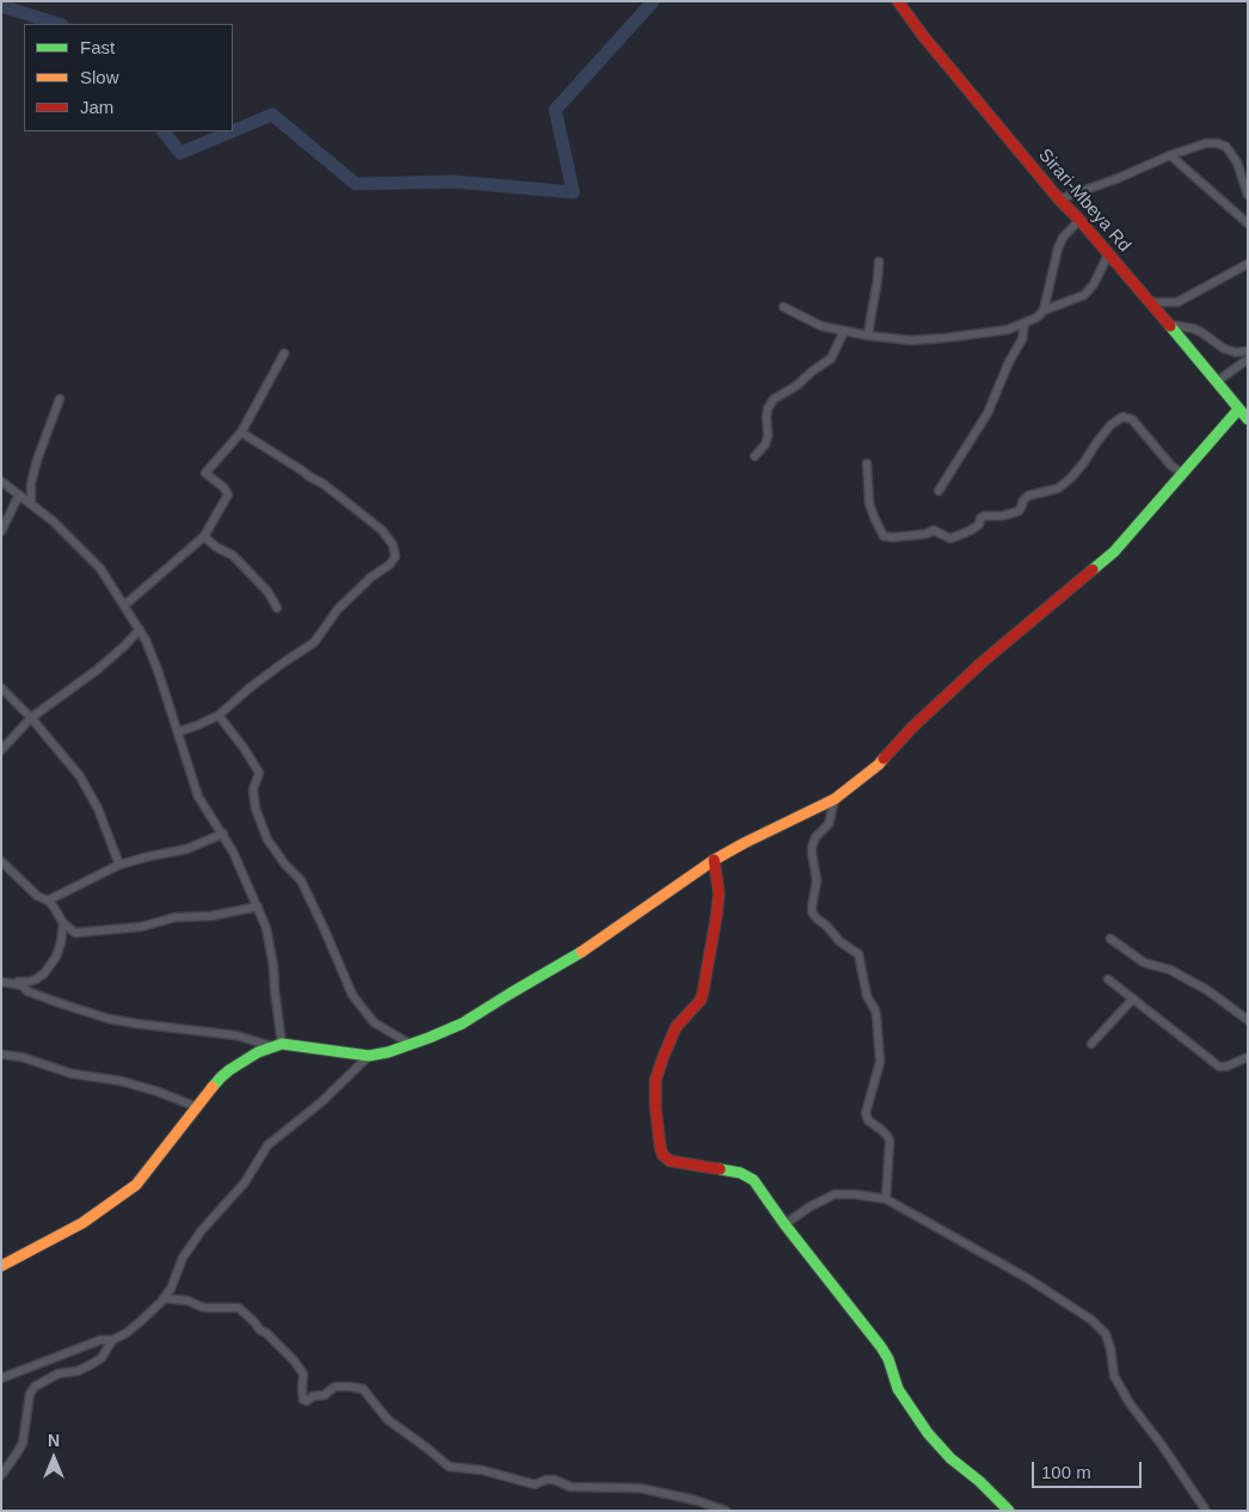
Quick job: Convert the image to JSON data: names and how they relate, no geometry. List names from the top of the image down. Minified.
{"streets":{"main road":["Sirari-Mbeya Rd"]},"legend":["Fast","Slow","Jam"],"scale_bar":"100 m","north":"top"}
